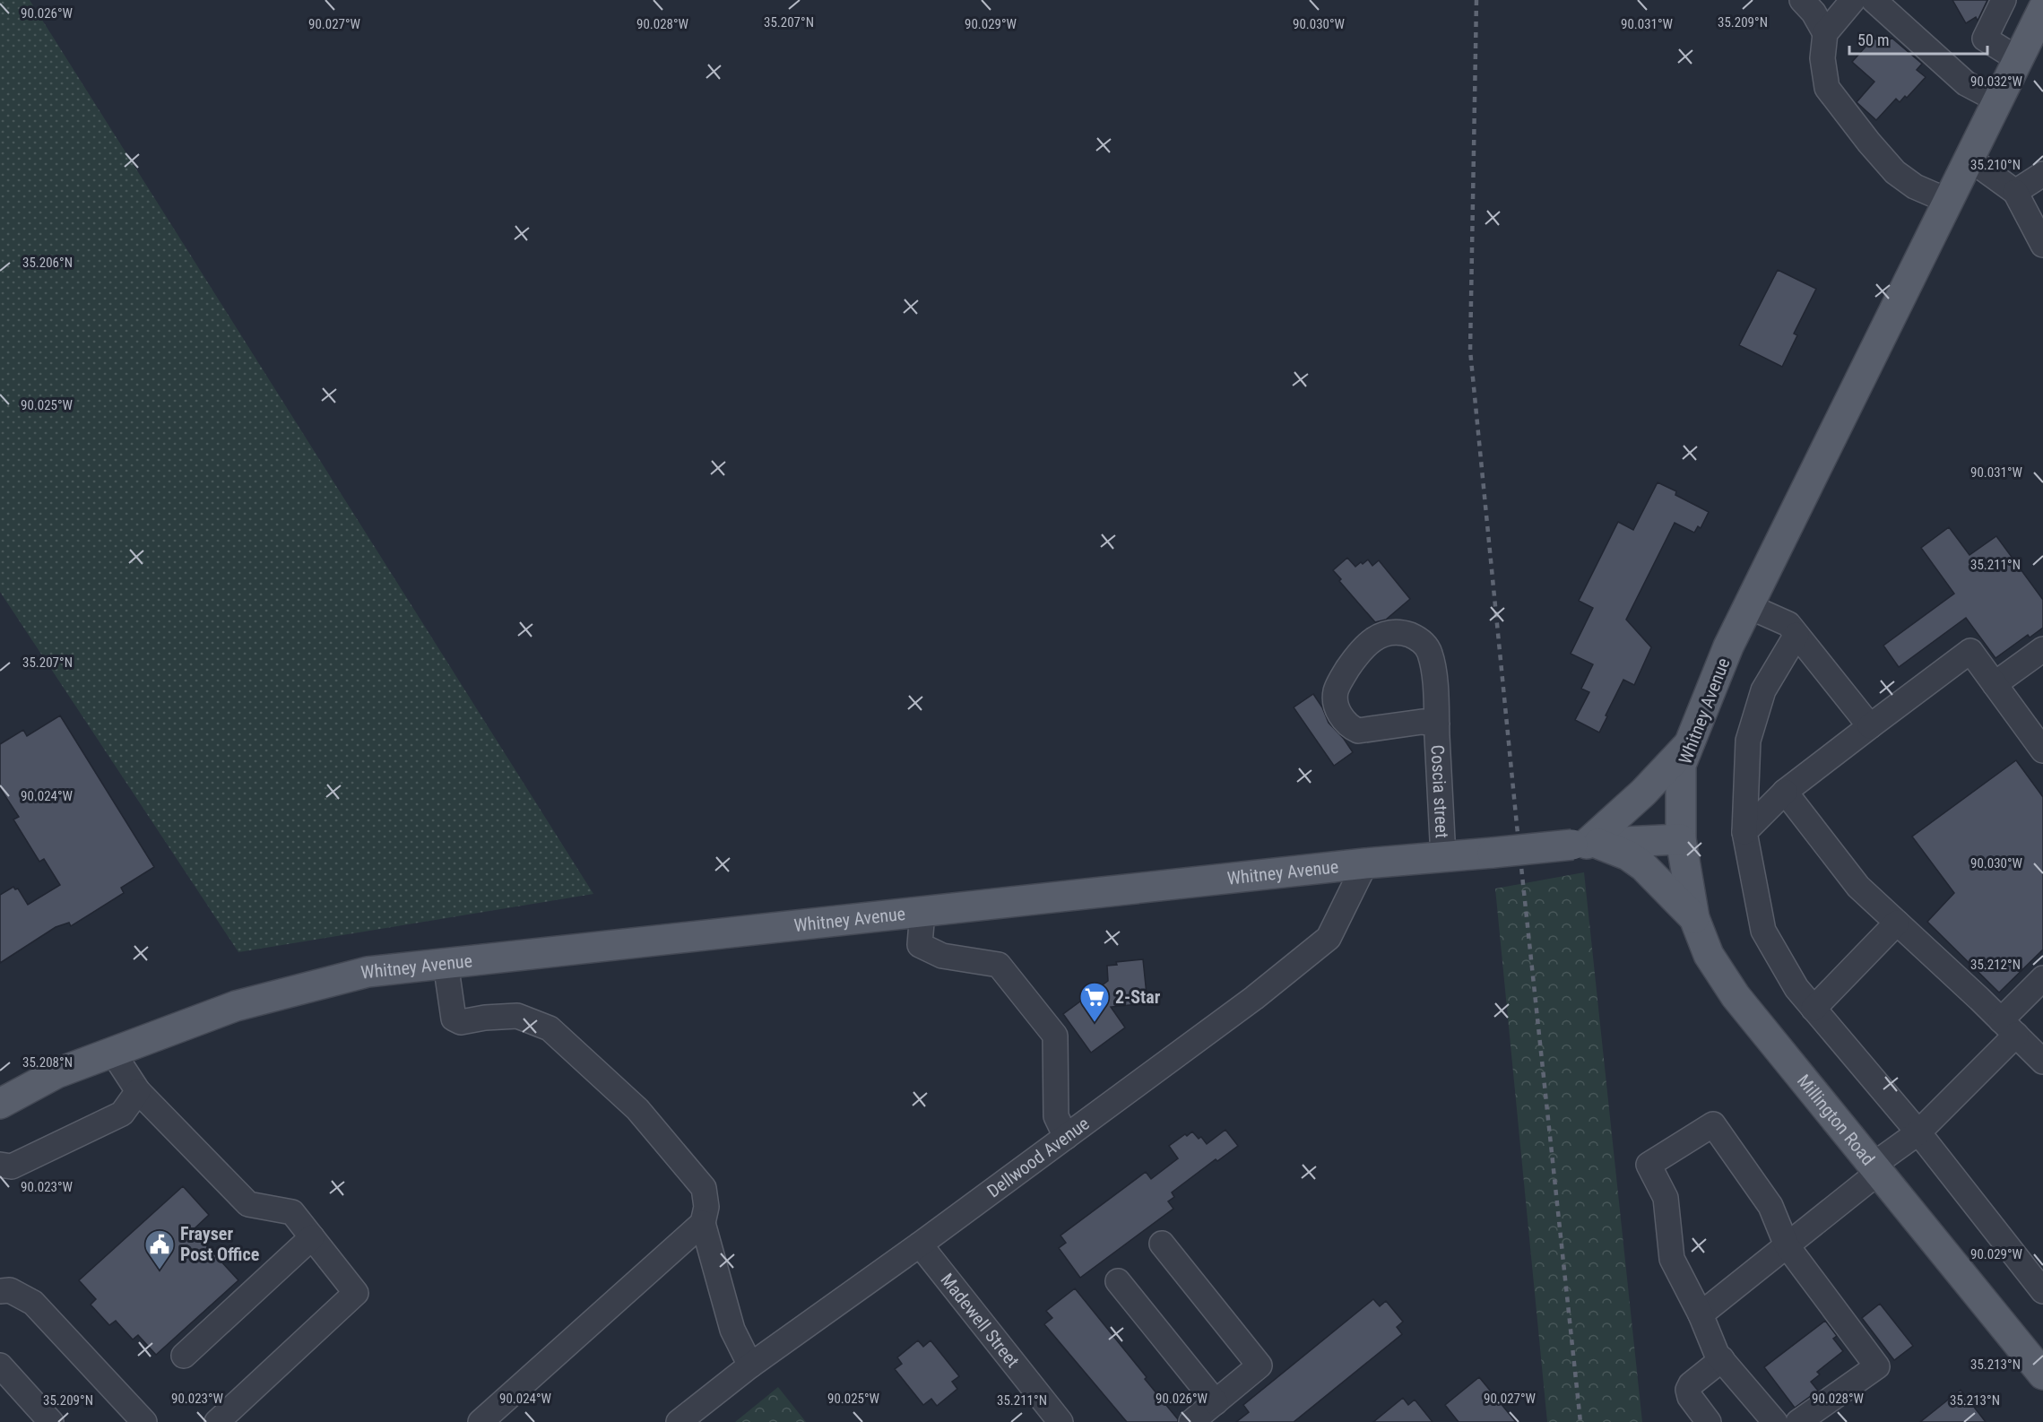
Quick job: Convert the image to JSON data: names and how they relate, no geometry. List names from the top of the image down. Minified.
{"streets":{"main road":["Whitney Avenue","Millington Road"],"street":["Coscia street","Dellwood Avenue","Madewell Street"]},"crossings":[["Whitney Avenue","Coscia street"],["Whitney Avenue","Millington Road"],["Whitney Avenue","Dellwood Avenue"],["Dellwood Avenue","Madewell Street"]],"places":{"supermarket":["2-Star"],"public building":["Frayser Post Office"]},"scale_bar":"50 m","coordinates":["90.026°W","35.207°N","35.209°N","90.027°W","90.028°W","90.029°W","90.030°W","90.031°W","90.032°W","35.210°N","35.206°N","90.025°W","35.211°N","90.024°W","35.212°N","35.208°N","90.023°W","35.213°N"]}
